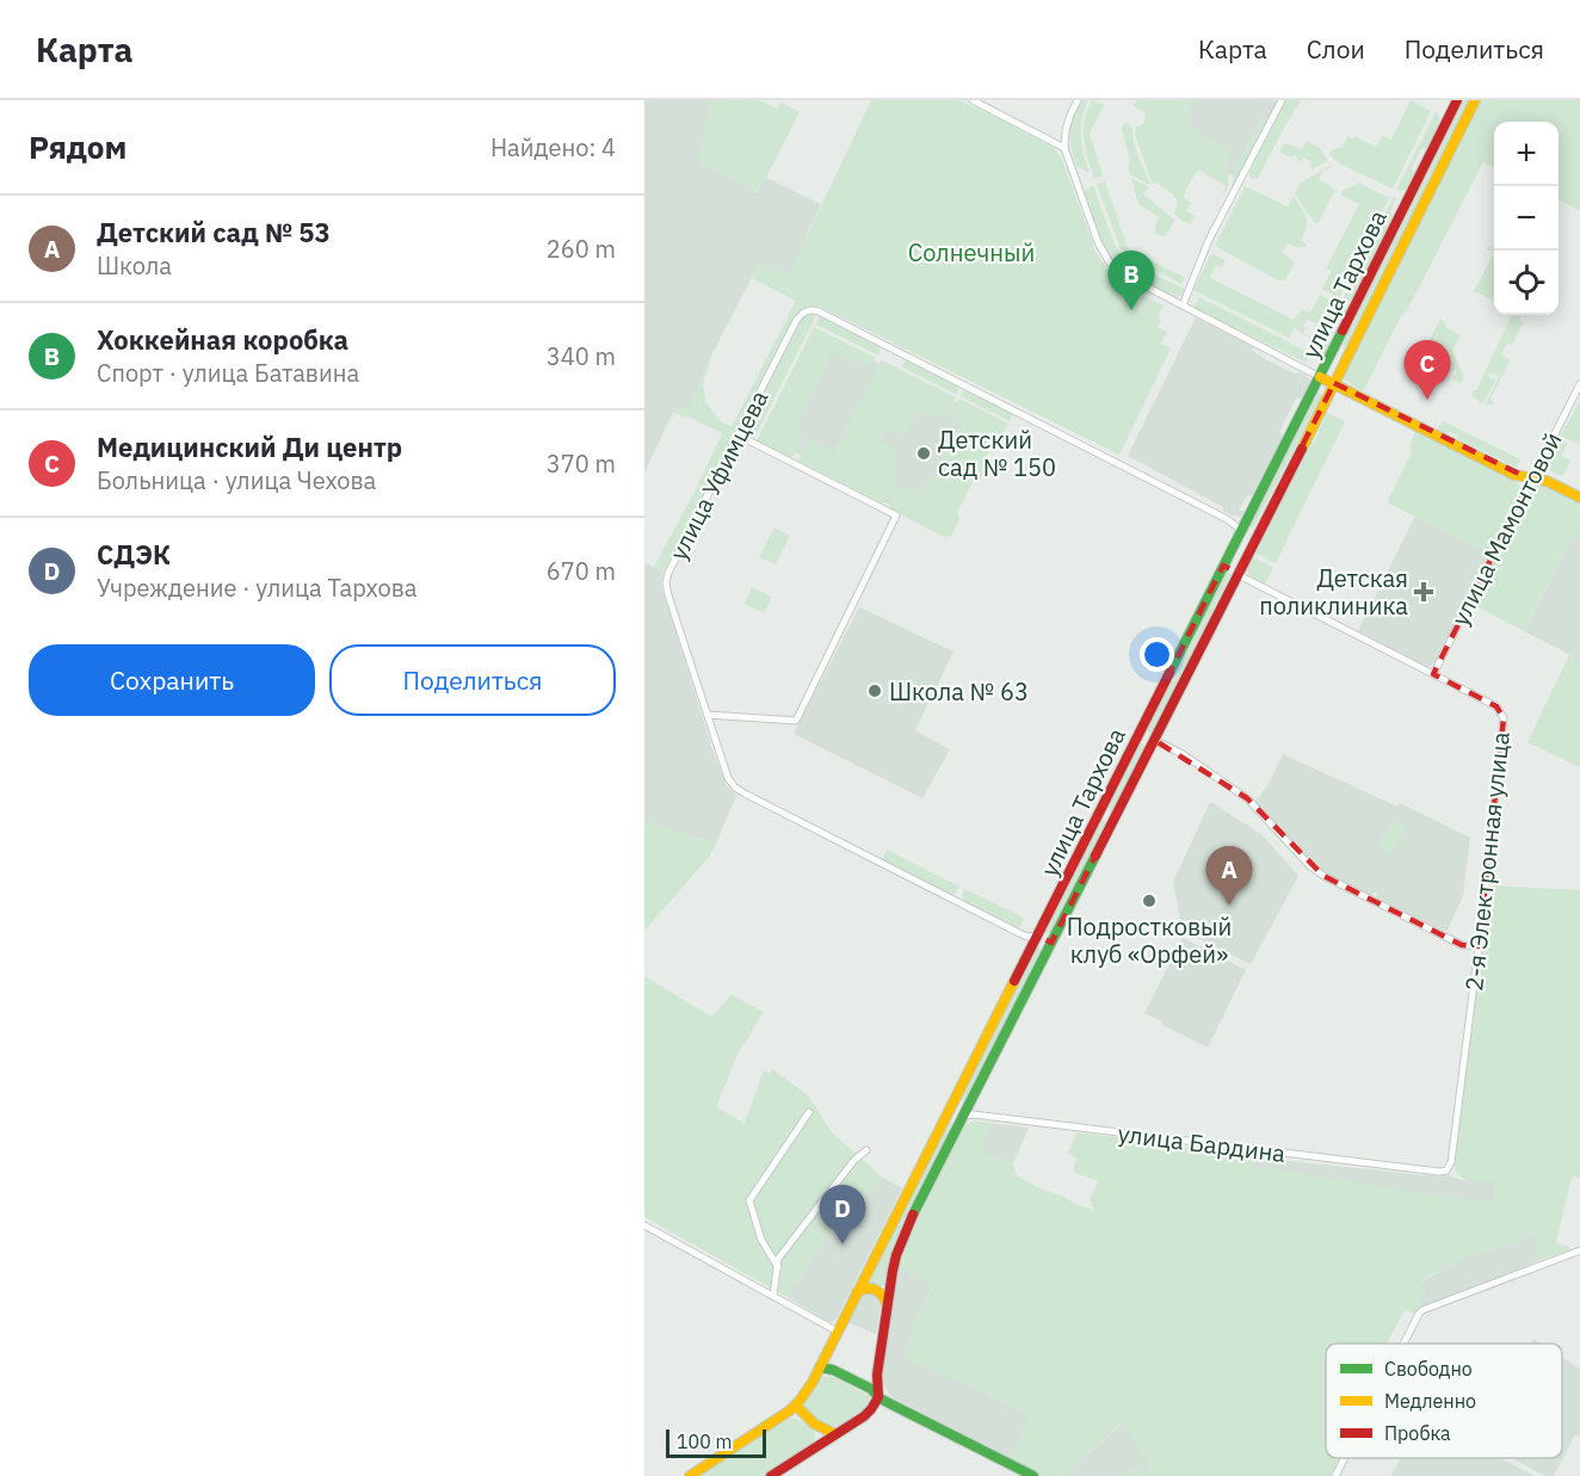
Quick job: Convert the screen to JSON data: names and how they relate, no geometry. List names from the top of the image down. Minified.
{"streets":{"main road":["улица Тархова"],"street":["улица Уфимцева","улица Мамонтовой","2-я Электронная улица","улица Бардина"]},"crossings":[["улица Тархова","улица Уфимцева"],["улица Тархова","2-я Электронная улица"],["улица Тархова","улица Бардина"],["улица Мамонтовой","2-я Электронная улица"],["2-я Электронная улица","улица Бардина"]],"parks":["Солнечный"],"places":{"other":["Детский сад № 150","Школа № 63","Подростковый клуб «Орфей»"],"health":["Детская поликлиника"]},"legend":["Свободно","Медленно","Пробка"],"scale_bar":"100 m","page":{"header":"Карта","nav":["Карта","Слои","Поделиться"],"heading":["Рядом","Найдено: 4"],"map_buttons":["+","−"],"list":[{"mark":"A","name":"Детский сад № 53","note":"Школа","value":"260 m"},{"mark":"B","name":"Хоккейная коробка","note":"Спорт · улица Батавина","value":"340 m"},{"mark":"C","name":"Медицинский Ди центр","note":"Больница · улица Чехова","value":"370 m"},{"mark":"D","name":"СДЭК","note":"Учреждение · улица Тархова","value":"670 m"}],"pins":["B","C","A","D"],"buttons":["Сохранить","Поделиться"],"scale":"100 m"}}
